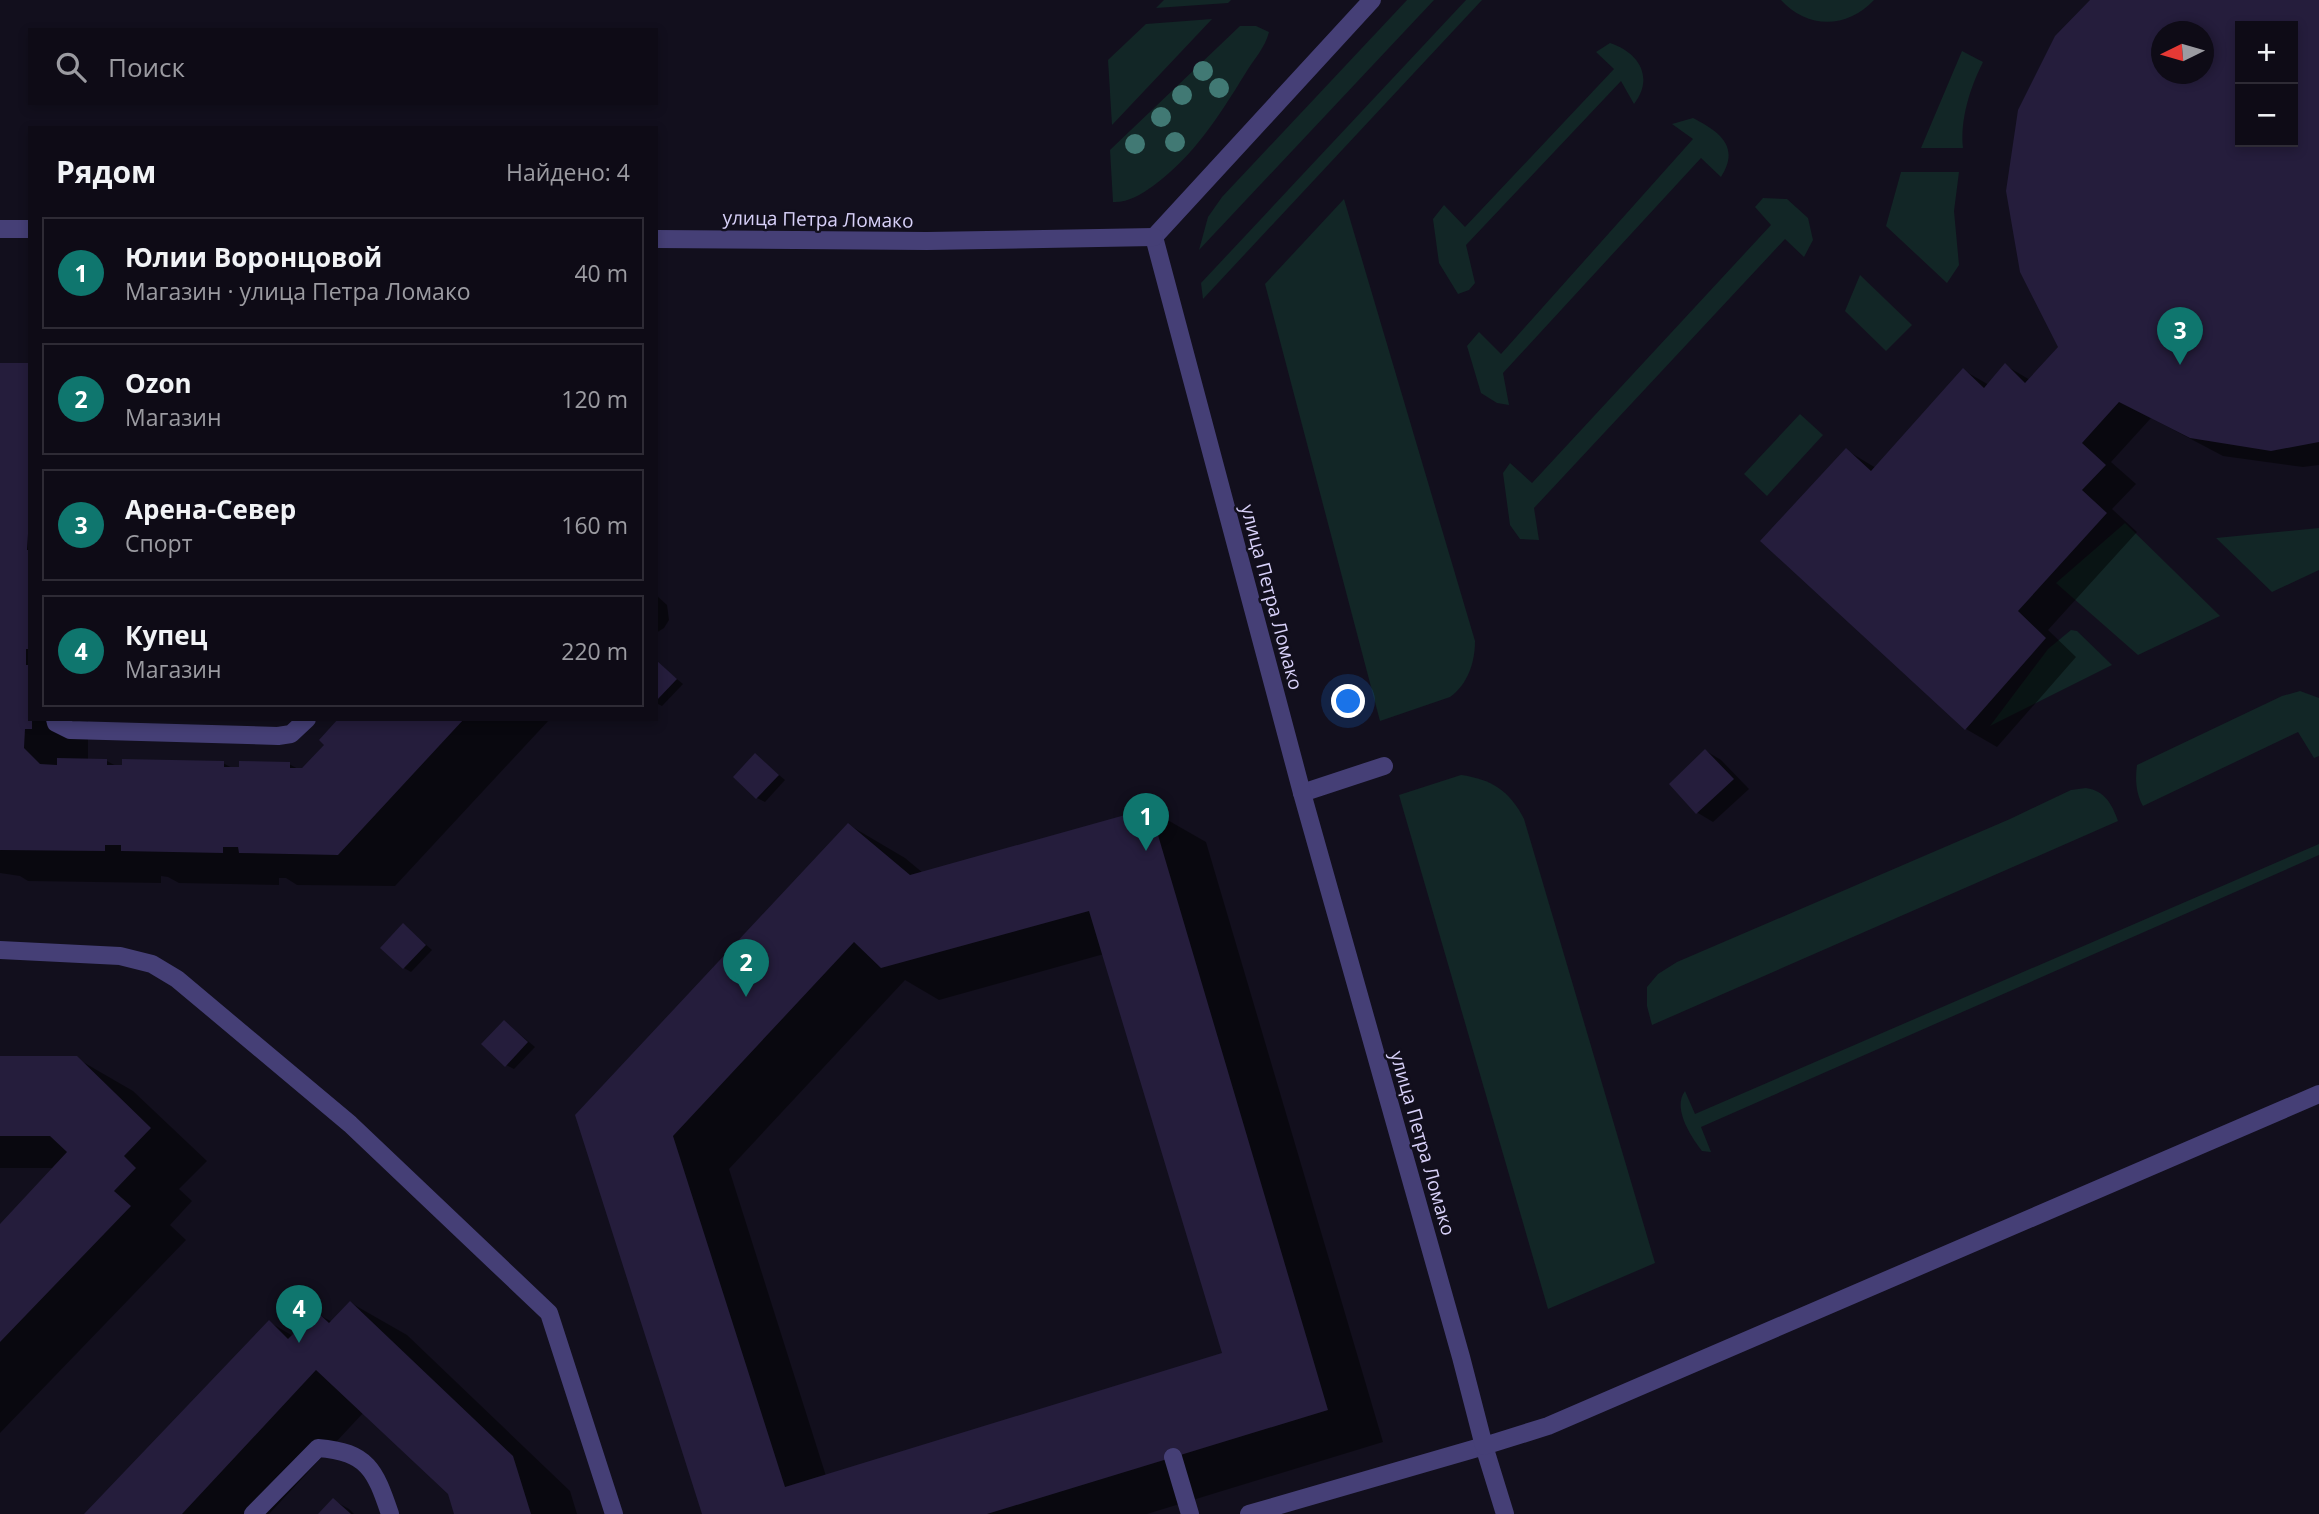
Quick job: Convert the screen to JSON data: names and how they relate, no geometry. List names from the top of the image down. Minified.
{"streets":{"street":["улица Петра Ломако"]},"north":"left","page":{"map_buttons":["+","−"],"search":"Поиск","heading":["Рядом","Найдено: 4"],"list":[{"mark":"1","name":"Юлии Воронцовой","note":"Магазин · улица Петра Ломако","value":"40 m"},{"mark":"2","name":"Ozon","note":"Магазин","value":"120 m"},{"mark":"3","name":"Арена-Север","note":"Спорт","value":"160 m"},{"mark":"4","name":"Купец","note":"Магазин","value":"220 m"}],"pins":["3","1","2","4"]}}
